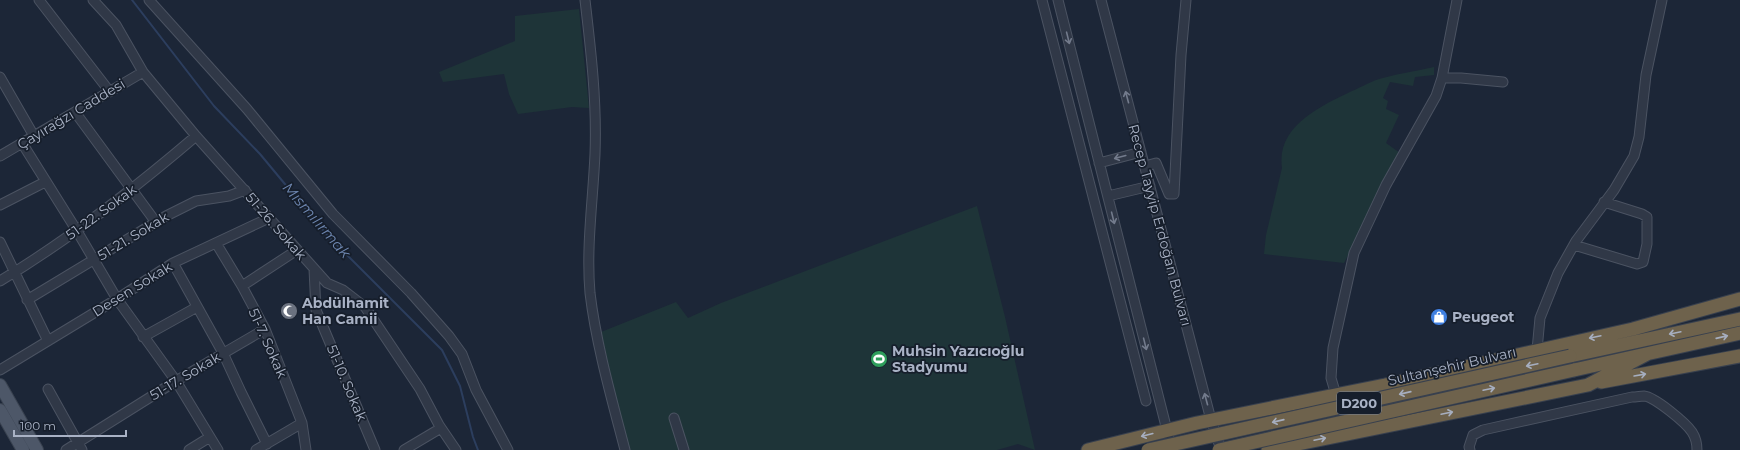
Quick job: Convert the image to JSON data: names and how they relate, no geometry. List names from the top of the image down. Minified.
{"streets":{"highway":["Sultanşehir Bulvarı","D200"],"street":["Çayırağzı Caddesi","51-22. Sokak","Recep Tayyip Erdoğan Bulvarı","51-26. Sokak","51-21. Sokak","Desen Sokak","51-7. Sokak","51-17. Sokak","51-10. Sokak"]},"crossings":[["Çayırağzı Caddesi","51-26. Sokak"],["51-22. Sokak","51-26. Sokak"],["Recep Tayyip Erdoğan Bulvarı","D200"],["51-26. Sokak","51-21. Sokak"],["51-26. Sokak","Desen Sokak"],["51-26. Sokak","51-10. Sokak"],["Desen Sokak","51-7. Sokak"],["51-7. Sokak","51-17. Sokak"]],"water":["Mısmılırmak"],"places":{"mosque":["Abdülhamit Han Camii"],"shop":["Peugeot"],"sports":["Muhsin Yazıcıoğlu Stadyumu"]},"scale_bar":"100 m"}
